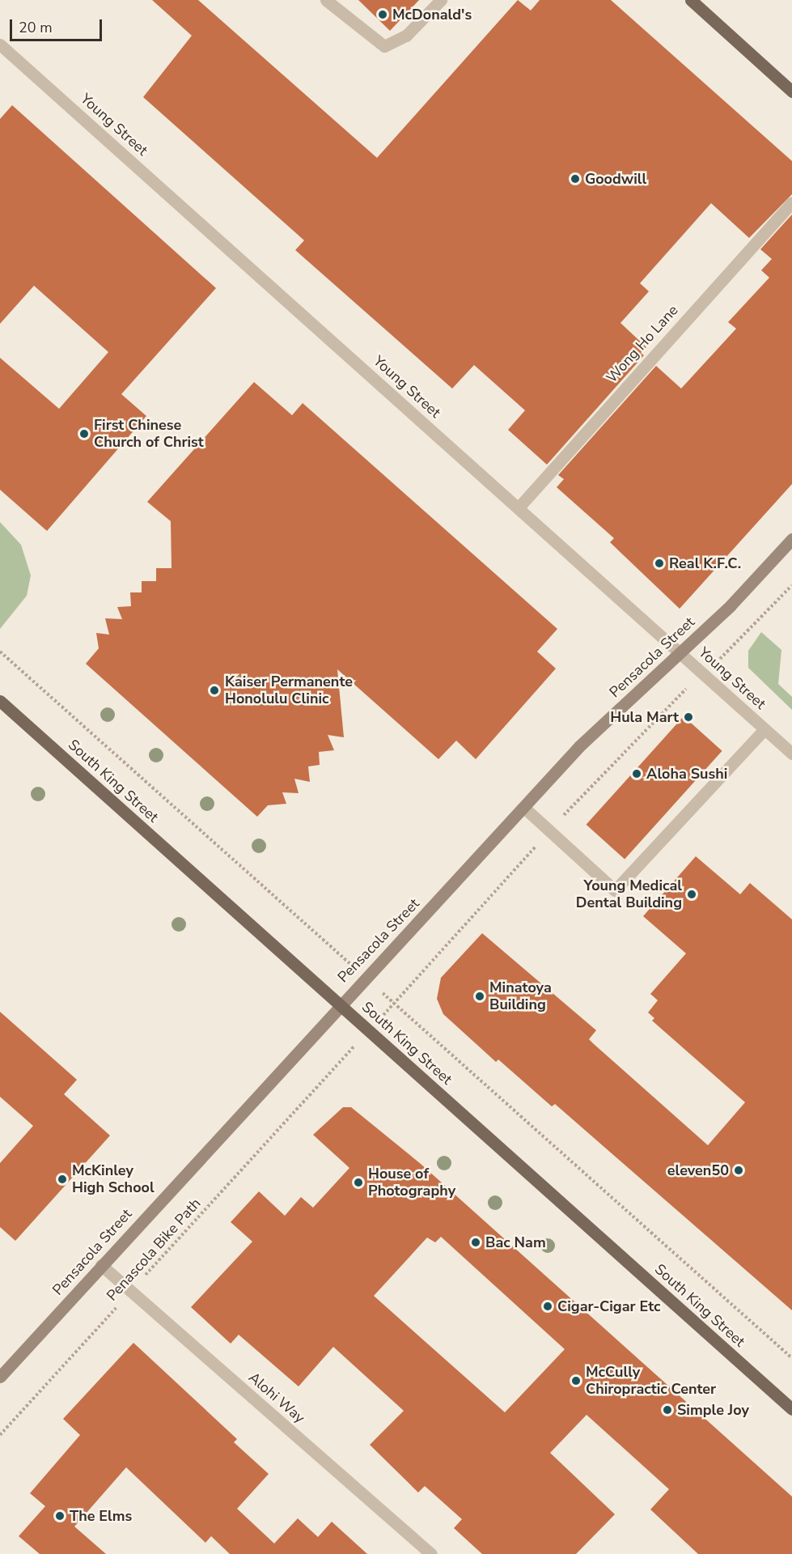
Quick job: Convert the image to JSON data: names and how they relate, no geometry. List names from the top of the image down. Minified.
{"streets":{"main road":["Pensacola Street","South King Street"],"street":["Young Street","Wong Ho Lane","Alohi Way"],"path":["Penascola Bike Path"]},"crossings":[["Young Street","Wong Ho Lane"],["Young Street","Pensacola Street"],["Pensacola Street","South King Street"],["Pensacola Street","Alohi Way"],["Penascola Bike Path","Alohi Way"]],"places":["McDonald's","Goodwill","First Chinese Church of Christ","Real K.F.C.","Kaiser Permanente Honolulu Clinic","Hula Mart","Aloha Sushi","Young Medical Dental Building","Minatoya Building","eleven50","McKinley High School","House of Photography","Bac Nam","Cigar-Cigar Etc","McCully Chiropractic Center","Simple Joy","The Elms"],"scale_bar":"20 m"}
